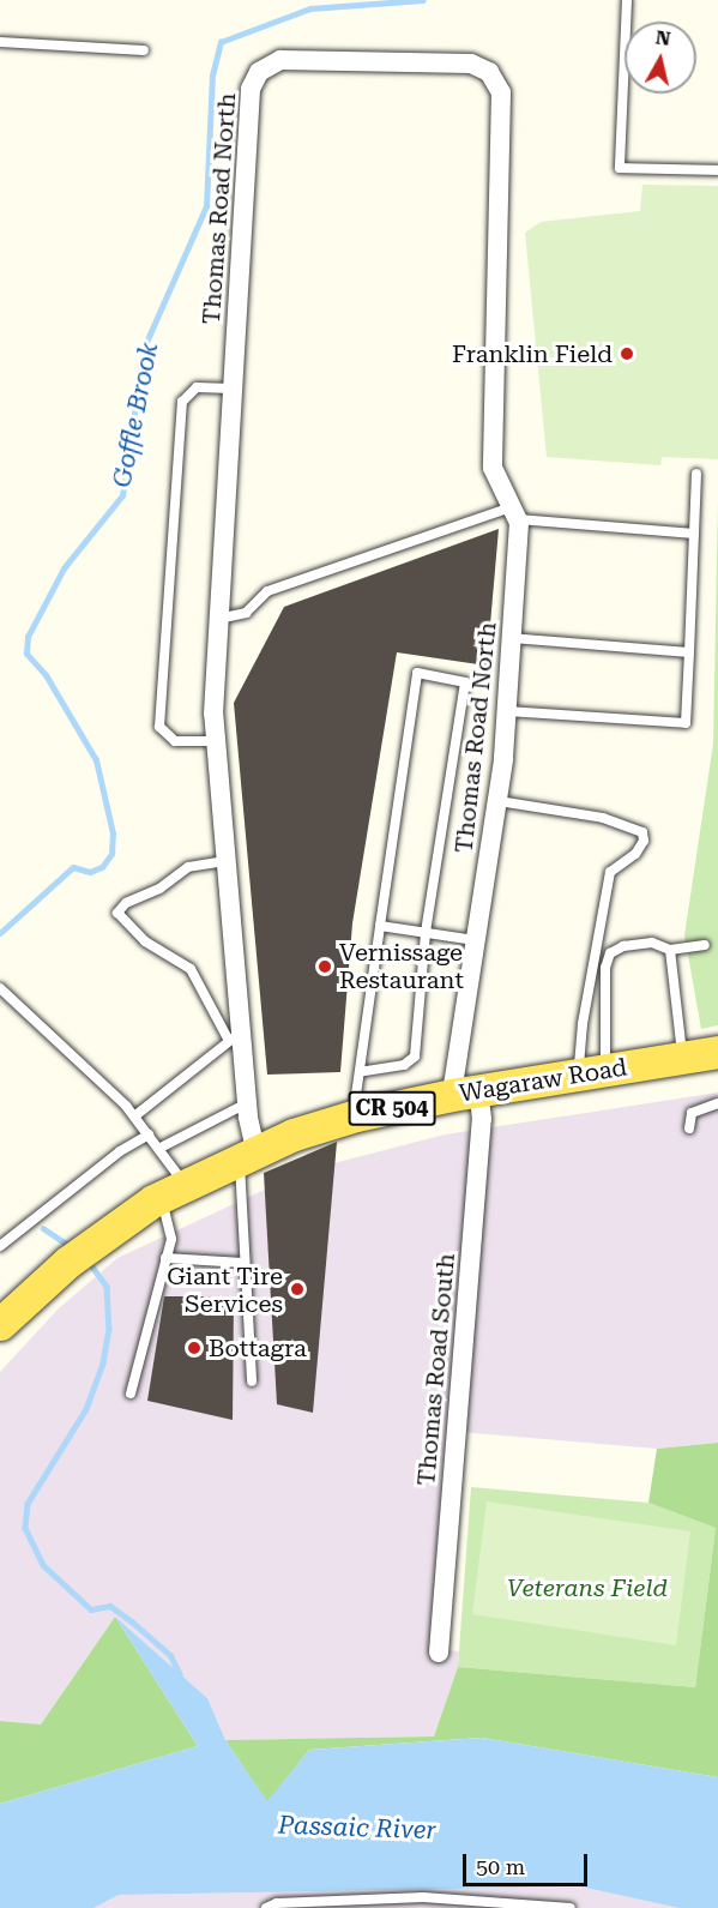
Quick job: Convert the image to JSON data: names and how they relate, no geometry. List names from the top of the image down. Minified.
{"streets":{"main road":["Wagaraw Road","CR 504"],"street":["Thomas Road North","Thomas Road South"]},"crossings":[["Thomas Road North","Wagaraw Road"],["Thomas Road North","Thomas Road South"],["Wagaraw Road","Thomas Road South"]],"water":["Goffle Brook","Passaic River"],"parks":["Veterans Field"],"places":["Franklin Field","Vernissage Restaurant","Giant Tire Services","Bottagra"],"scale_bar":"50 m","north":"top"}
